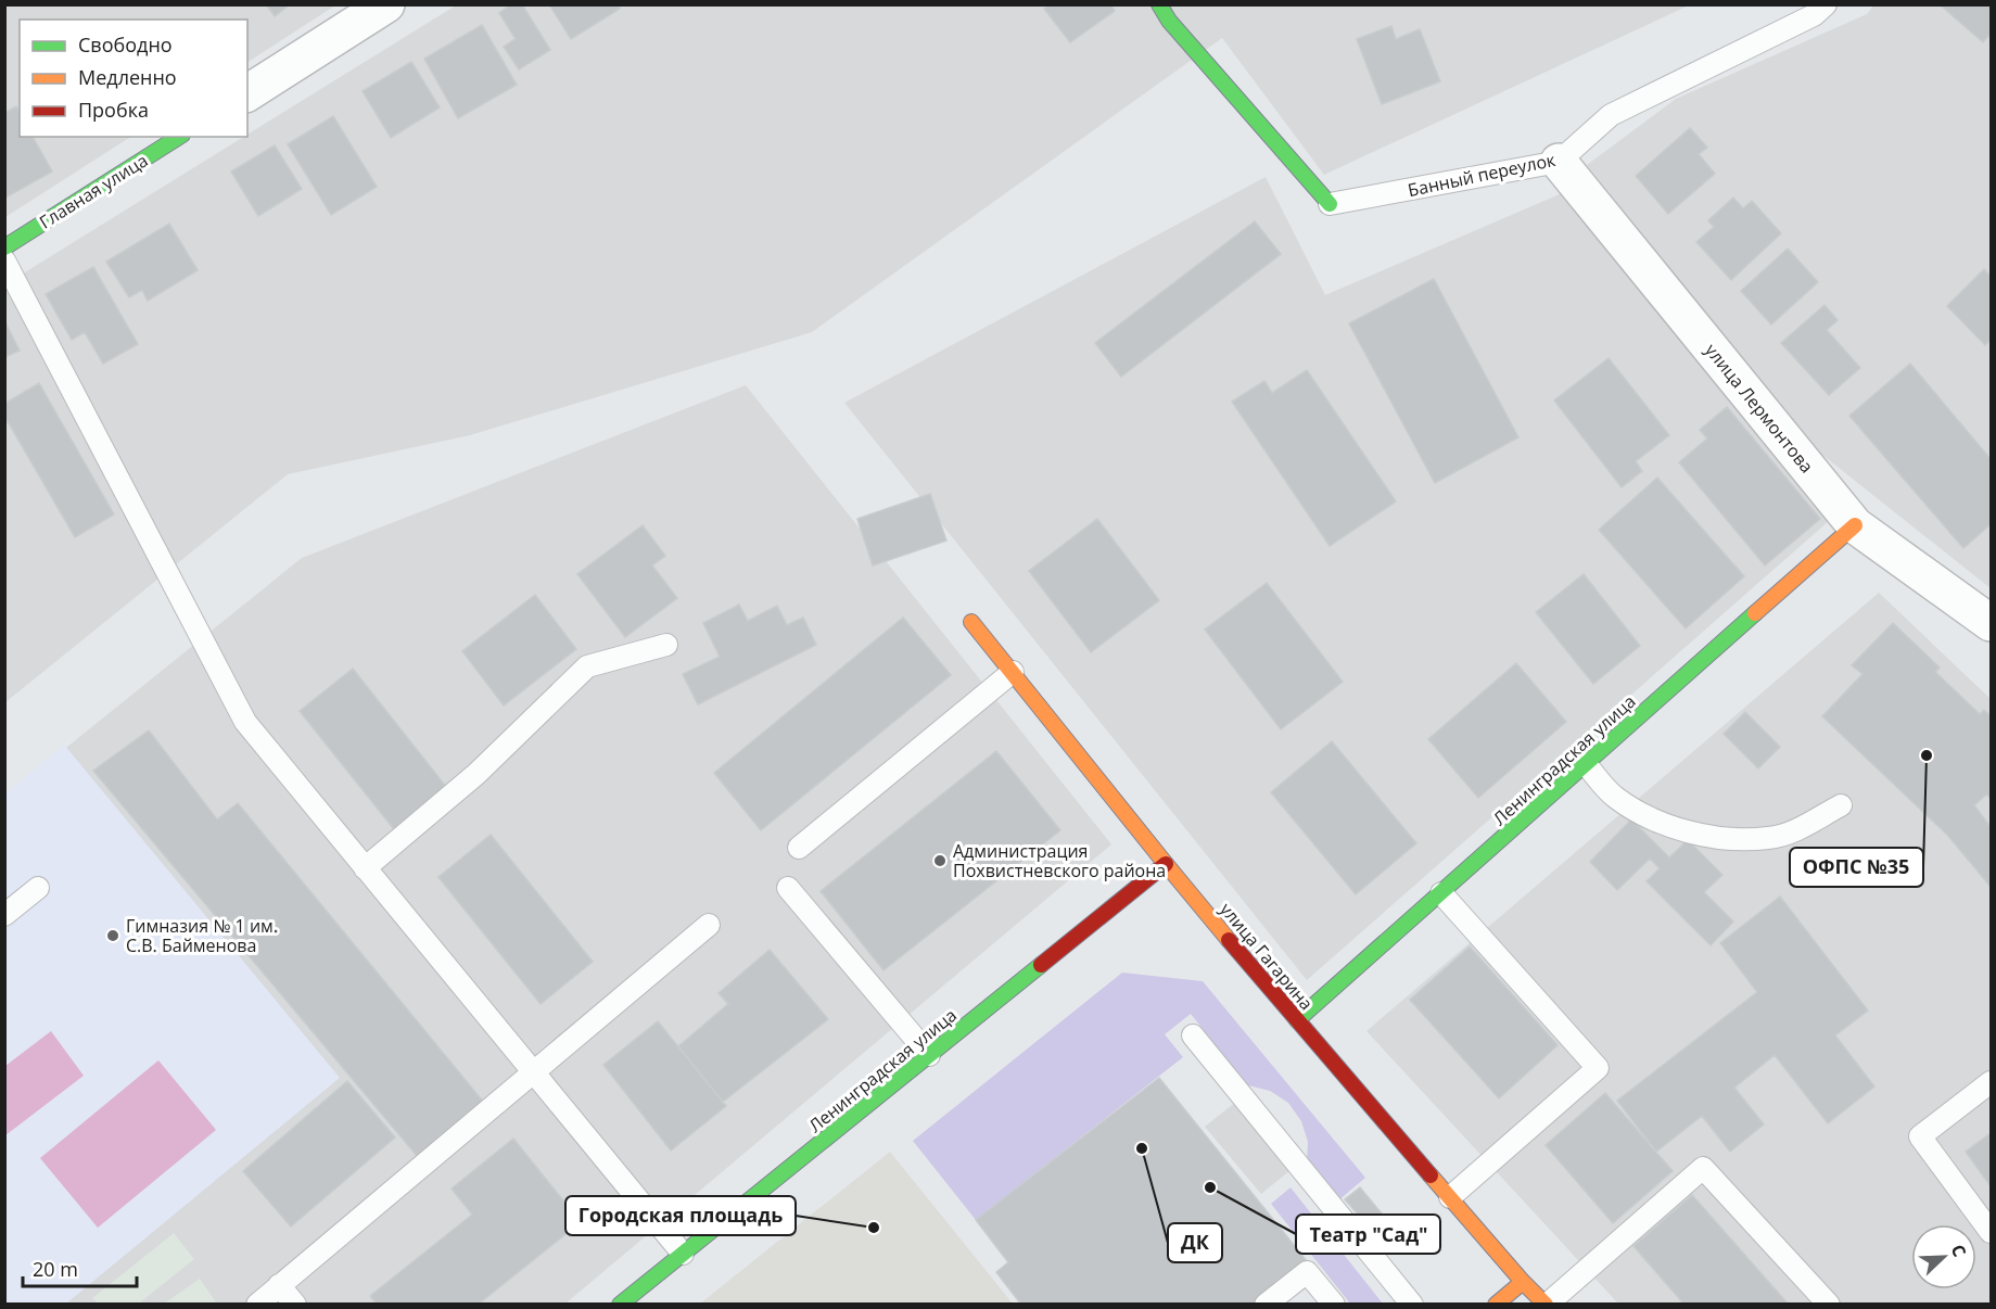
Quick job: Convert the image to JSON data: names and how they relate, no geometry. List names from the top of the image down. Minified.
{"streets":{"street":["Главная улица","улица Лермонтова","Ленинградская улица","улица Гагарина"],"lane":["Банный переулок"]},"crossings":[["Банный переулок","улица Лермонтова"],["улица Лермонтова","Ленинградская улица"],["Ленинградская улица","улица Гагарина"]],"places":["ОФПС №35","Администрация Похвистневского района","Гимназия № 1 им. С.В. Байменова","ДК","Театр \"Сад\"","Городская площадь"],"legend":["Свободно","Медленно","Пробка"],"scale_bar":"20 m","north":"top right"}
